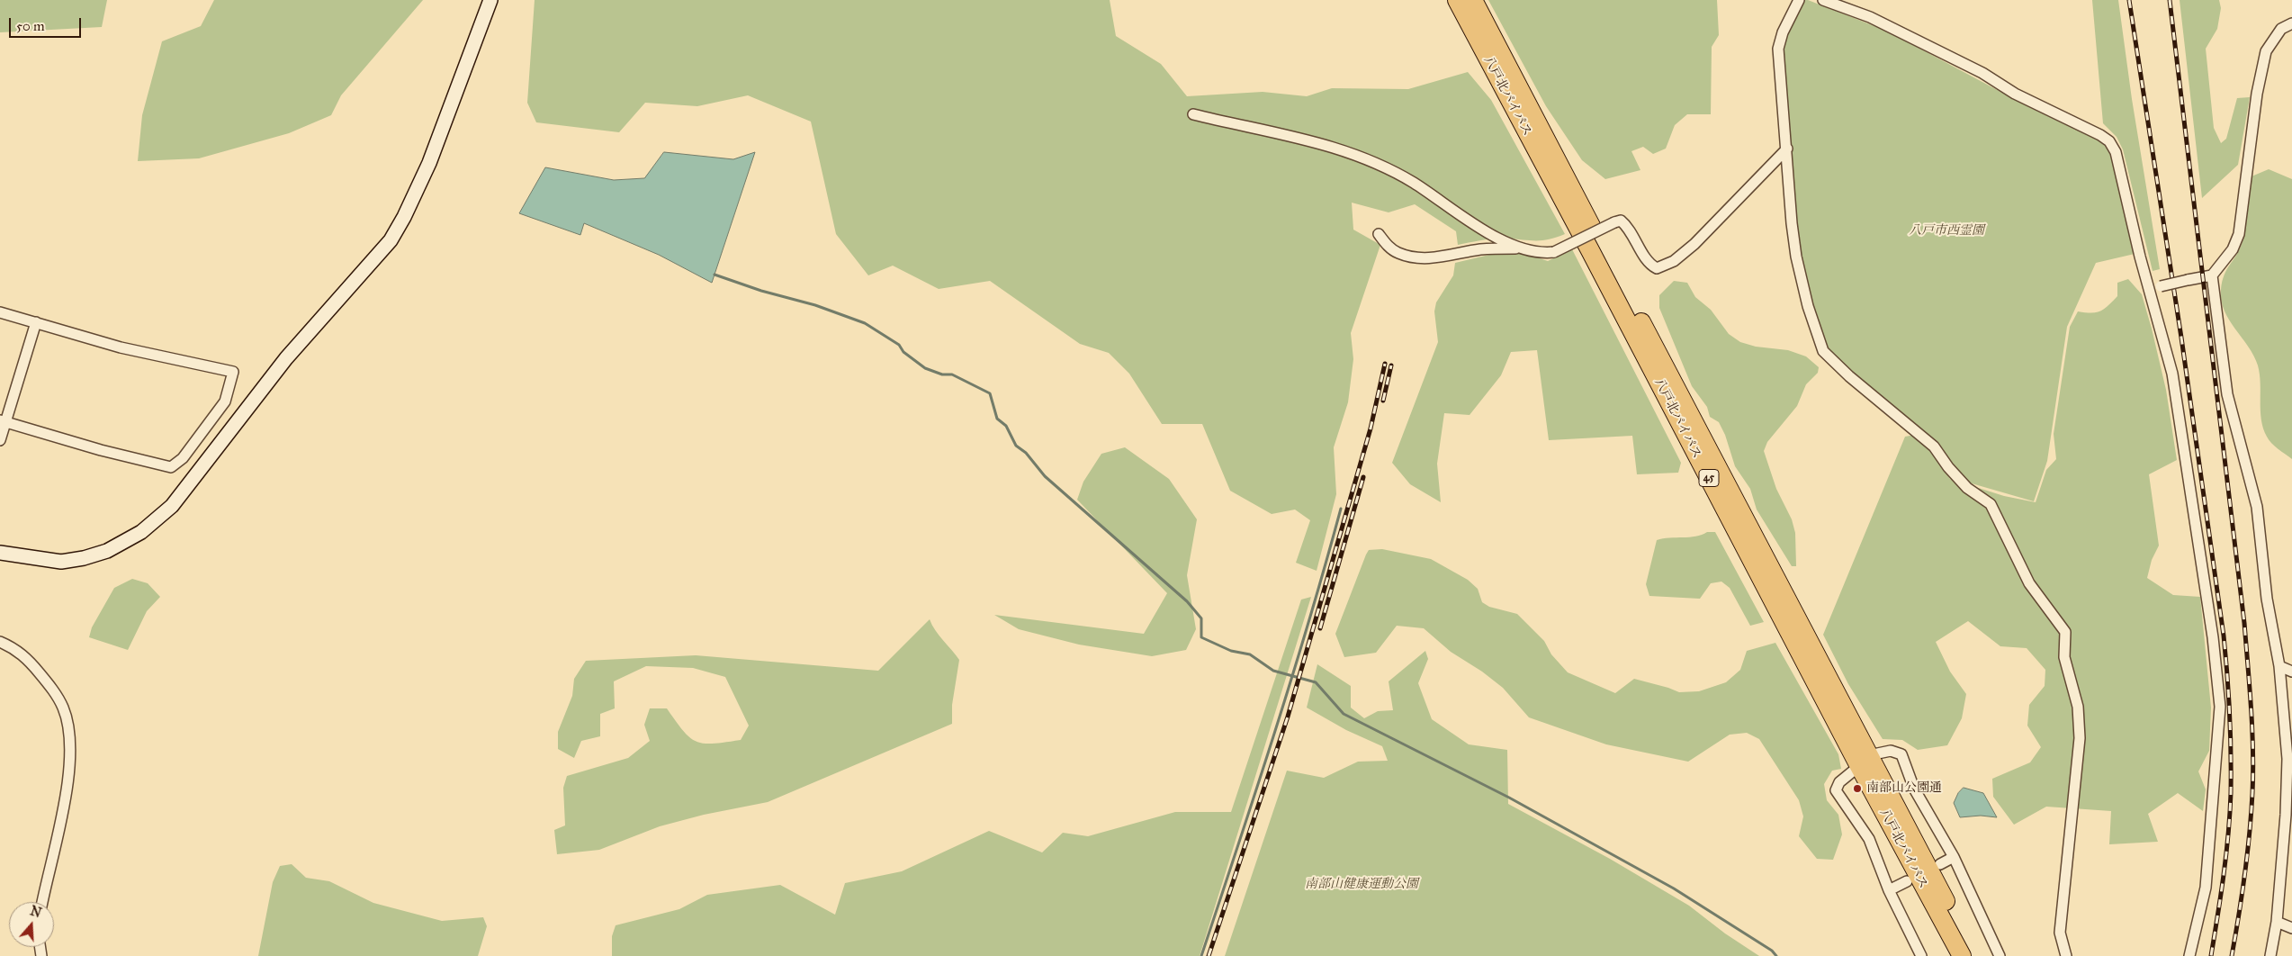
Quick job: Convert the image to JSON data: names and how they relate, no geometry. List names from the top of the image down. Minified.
{"streets":{"highway":["八戸北バイパス","45"]},"parks":["八戸市西霊園","南部山健康運動公園"],"places":["南部山公園通"],"scale_bar":"50 m","north":"top"}
